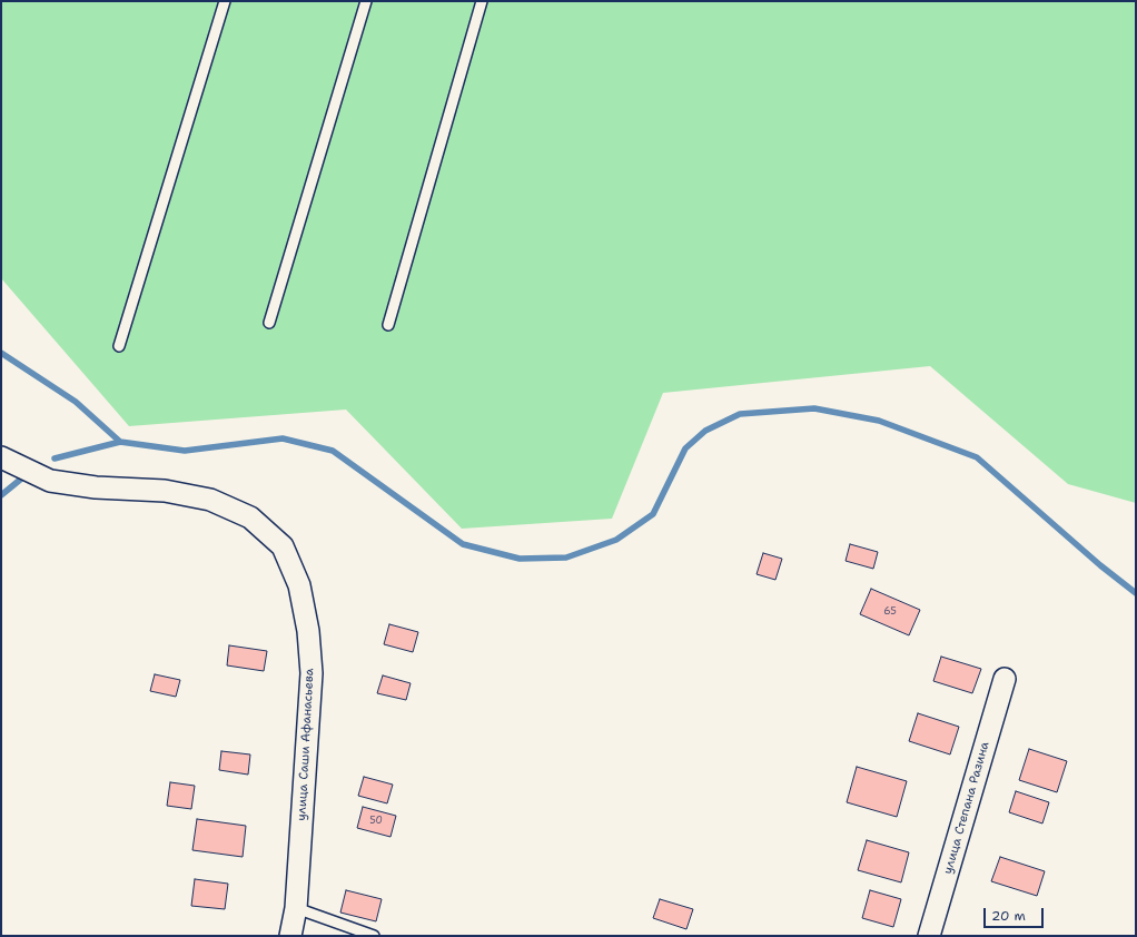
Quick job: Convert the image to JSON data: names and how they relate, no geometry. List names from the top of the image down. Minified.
{"streets":{"street":["улица Саши Афанасьева","улица Степана Разина"]},"house_numbers":["65","50"],"scale_bar":"20 m"}
